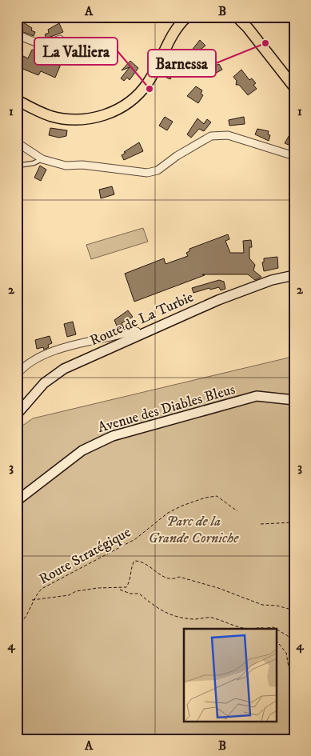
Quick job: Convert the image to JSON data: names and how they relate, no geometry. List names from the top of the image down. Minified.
{"streets":{"main road":["Route de La Turbie","Avenue des Diables Bleus"],"path":["Route Stratégique"]},"parks":["Parc de la Grande Corniche"],"places":["Barnessa","La Valliera"],"grid":{"columns":["A","B"],"rows":["1","2","3","4"]}}
